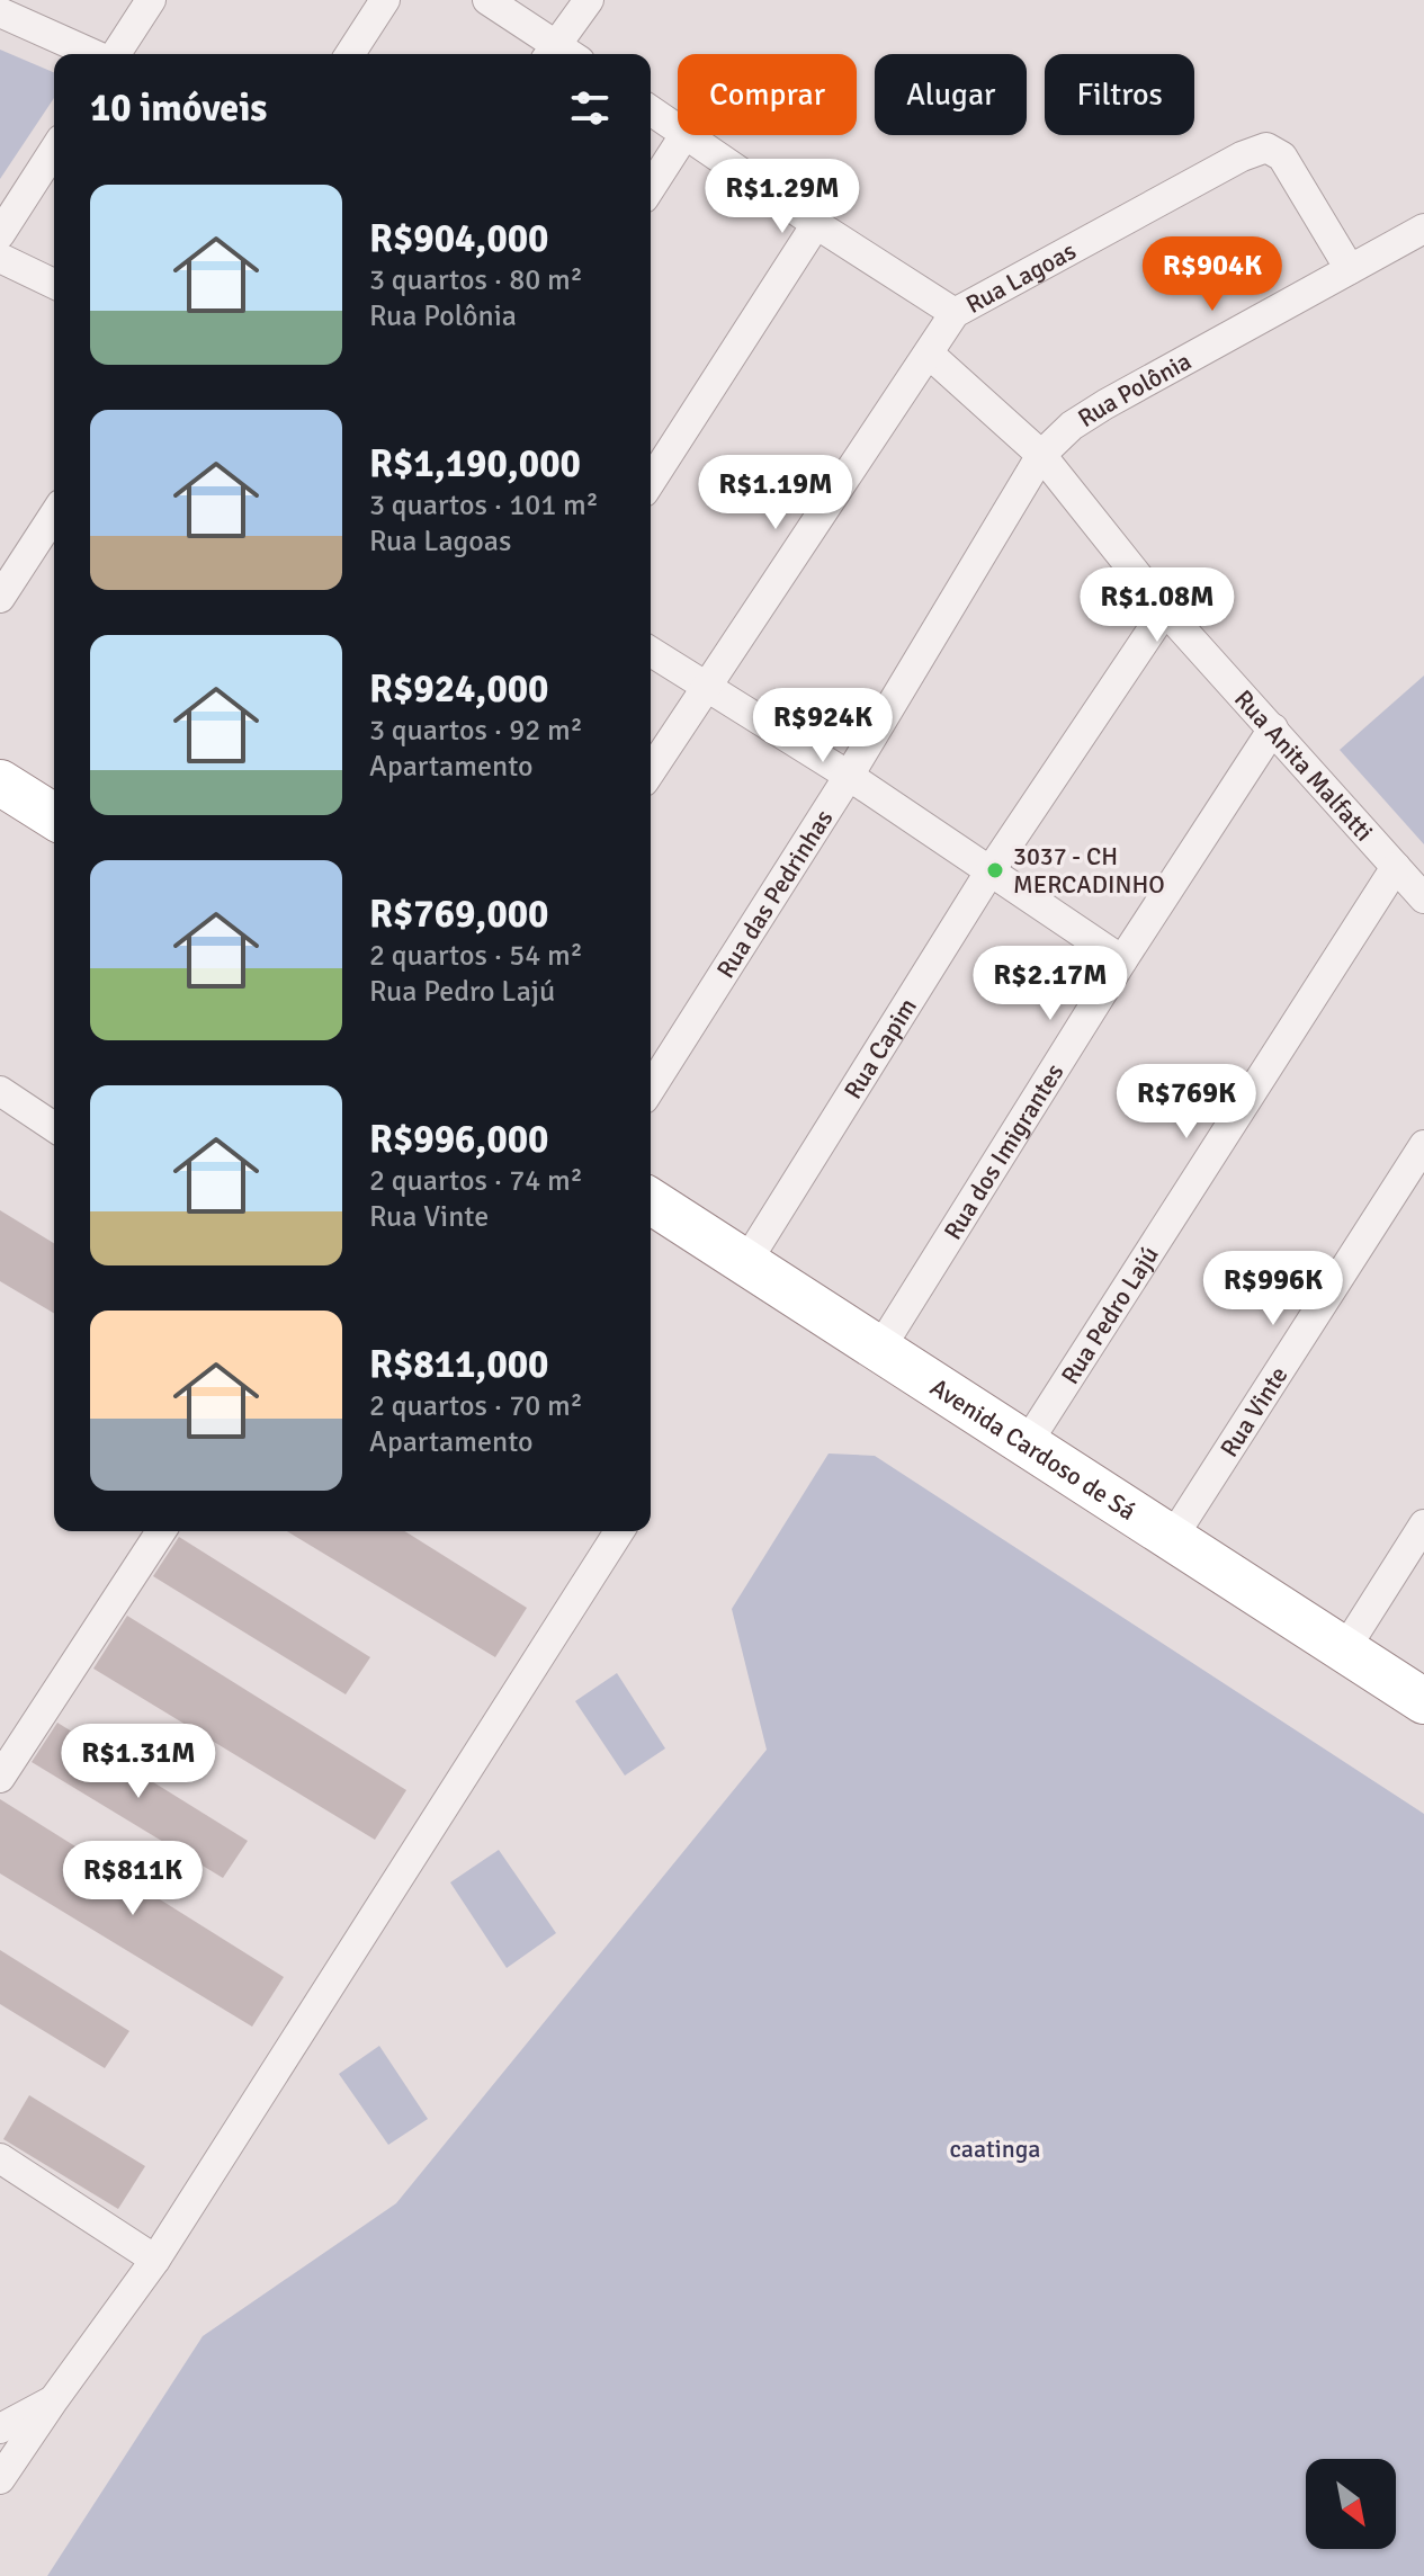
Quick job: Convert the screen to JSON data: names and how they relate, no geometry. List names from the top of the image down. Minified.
{"streets":{"highway":["Avenida Cardoso de Sá"],"street":["Rua Lagoas","Rua Polônia","Rua Anita Malfatti","Rua das Pedrinhas","Rua Capim","Rua dos Imigrantes","Rua Pedro Lajú","Rua Vinte"]},"crossings":[["Rua Lagoas","Rua Polônia"],["Rua Lagoas","Rua Anita Malfatti"],["Rua Polônia","Rua Anita Malfatti"],["Rua Polônia","Rua das Pedrinhas"],["Rua Anita Malfatti","Rua das Pedrinhas"],["Rua Anita Malfatti","Rua Capim"],["Rua Anita Malfatti","Rua dos Imigrantes"],["Rua Anita Malfatti","Rua Pedro Lajú"],["Rua Capim","Avenida Cardoso de Sá"],["Rua dos Imigrantes","Avenida Cardoso de Sá"],["Rua Pedro Lajú","Avenida Cardoso de Sá"],["Rua Vinte","Avenida Cardoso de Sá"]],"parks":["caatinga"],"places":["3037 - CH MERCADINHO"],"north":"bottom right","page":{"chip":["Comprar","Alugar","Filtros"],"heading":"10 imóveis","price":["R$1.29M","R$904K","R$1.19M","R$1.08M","R$924K","R$2.17M","R$769K","R$996K","R$1.31M","R$811K"],"list":[{"name":"R$904,000","note":"3 quartos · 80 m² · Rua Polônia"},{"name":"R$1,190,000","note":"3 quartos · 101 m² · Rua Lagoas"},{"name":"R$924,000","note":"3 quartos · 92 m² · Apartamento"},{"name":"R$769,000","note":"2 quartos · 54 m² · Rua Pedro Lajú"},{"name":"R$996,000","note":"2 quartos · 74 m² · Rua Vinte"},{"name":"R$811,000","note":"2 quartos · 70 m² · Apartamento"}]}}
